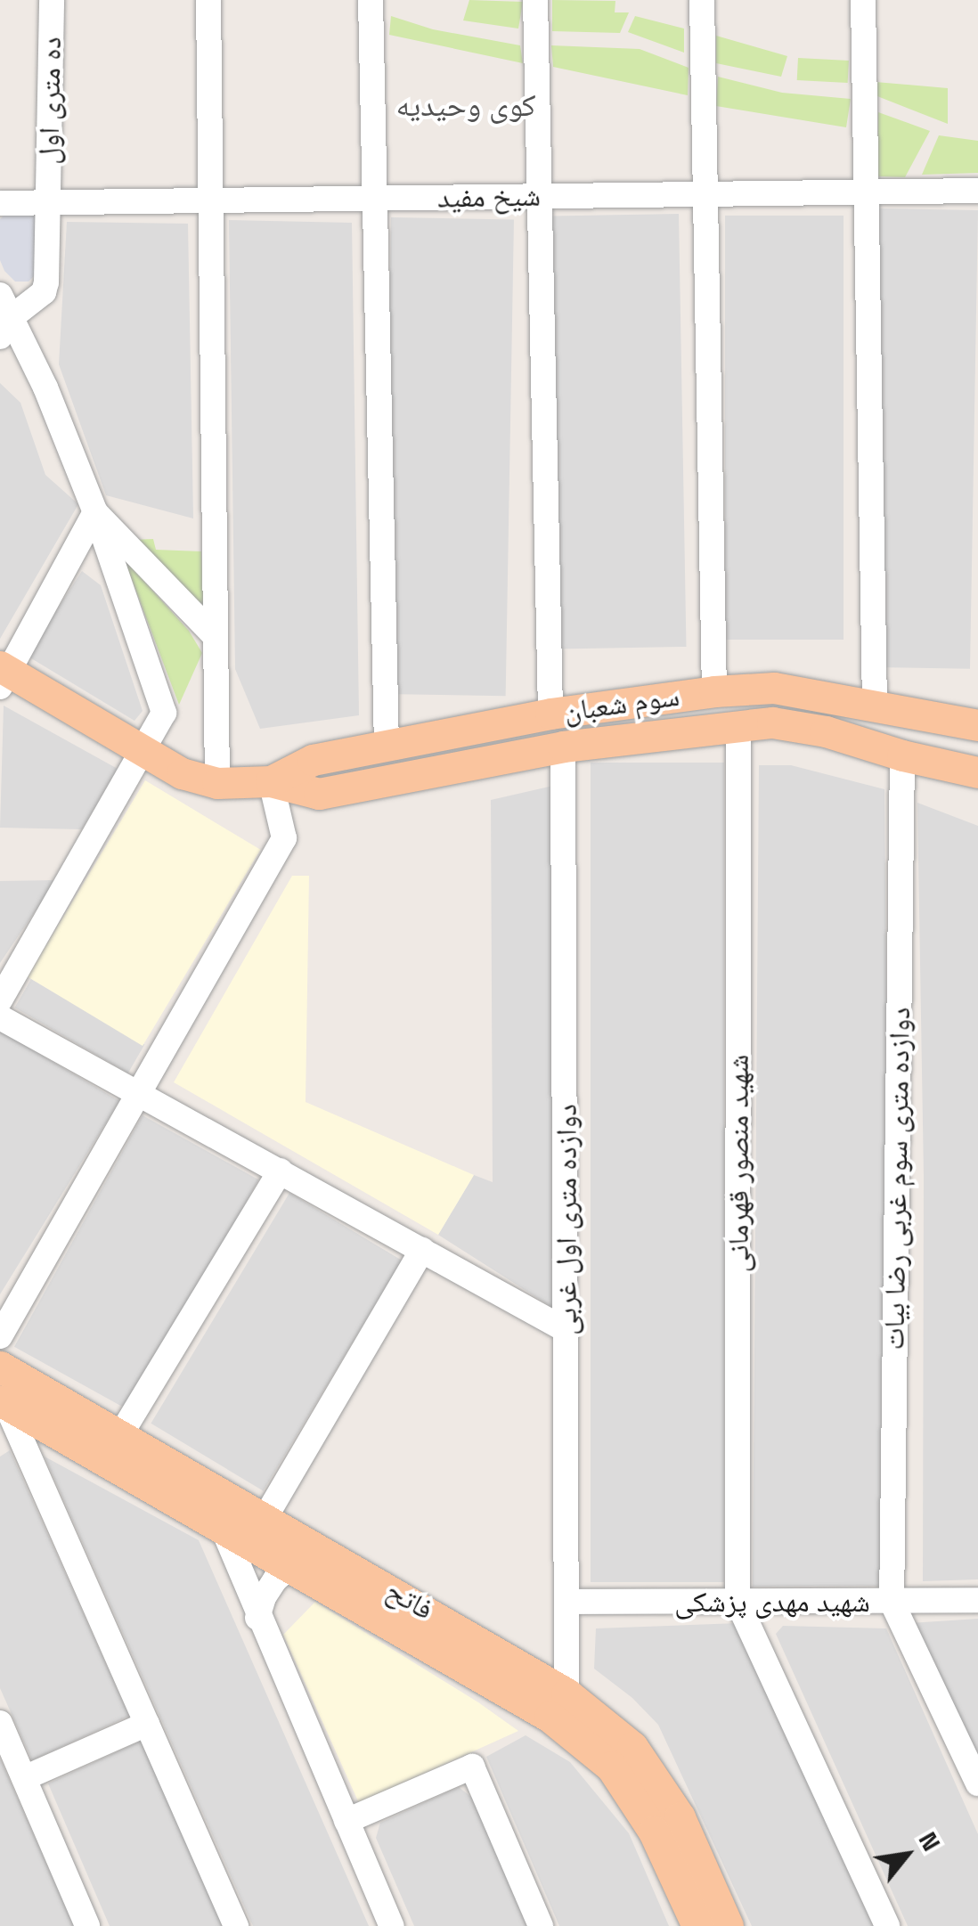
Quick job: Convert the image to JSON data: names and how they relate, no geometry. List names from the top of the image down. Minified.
{"streets":{"main road":["سوم شعبان","فاتح"],"street":["ده متری اول","شیخ مفید","شهید منصور قهرمانی","دوازده متری سوم غربی رضا بیات","دوازده متری اول غربی","شهید مهدی پزشکی"]},"crossings":[["ده متری اول","شیخ مفید"],["سوم شعبان","شهید منصور قهرمانی"],["سوم شعبان","دوازده متری سوم غربی رضا بیات"],["سوم شعبان","دوازده متری اول غربی"],["شهید منصور قهرمانی","شهید مهدی پزشکی"],["دوازده متری سوم غربی رضا بیات","شهید مهدی پزشکی"],["دوازده متری اول غربی","فاتح"],["دوازده متری اول غربی","شهید مهدی پزشکی"]],"districts":["کوی وحیدیه"],"north":"top right"}
